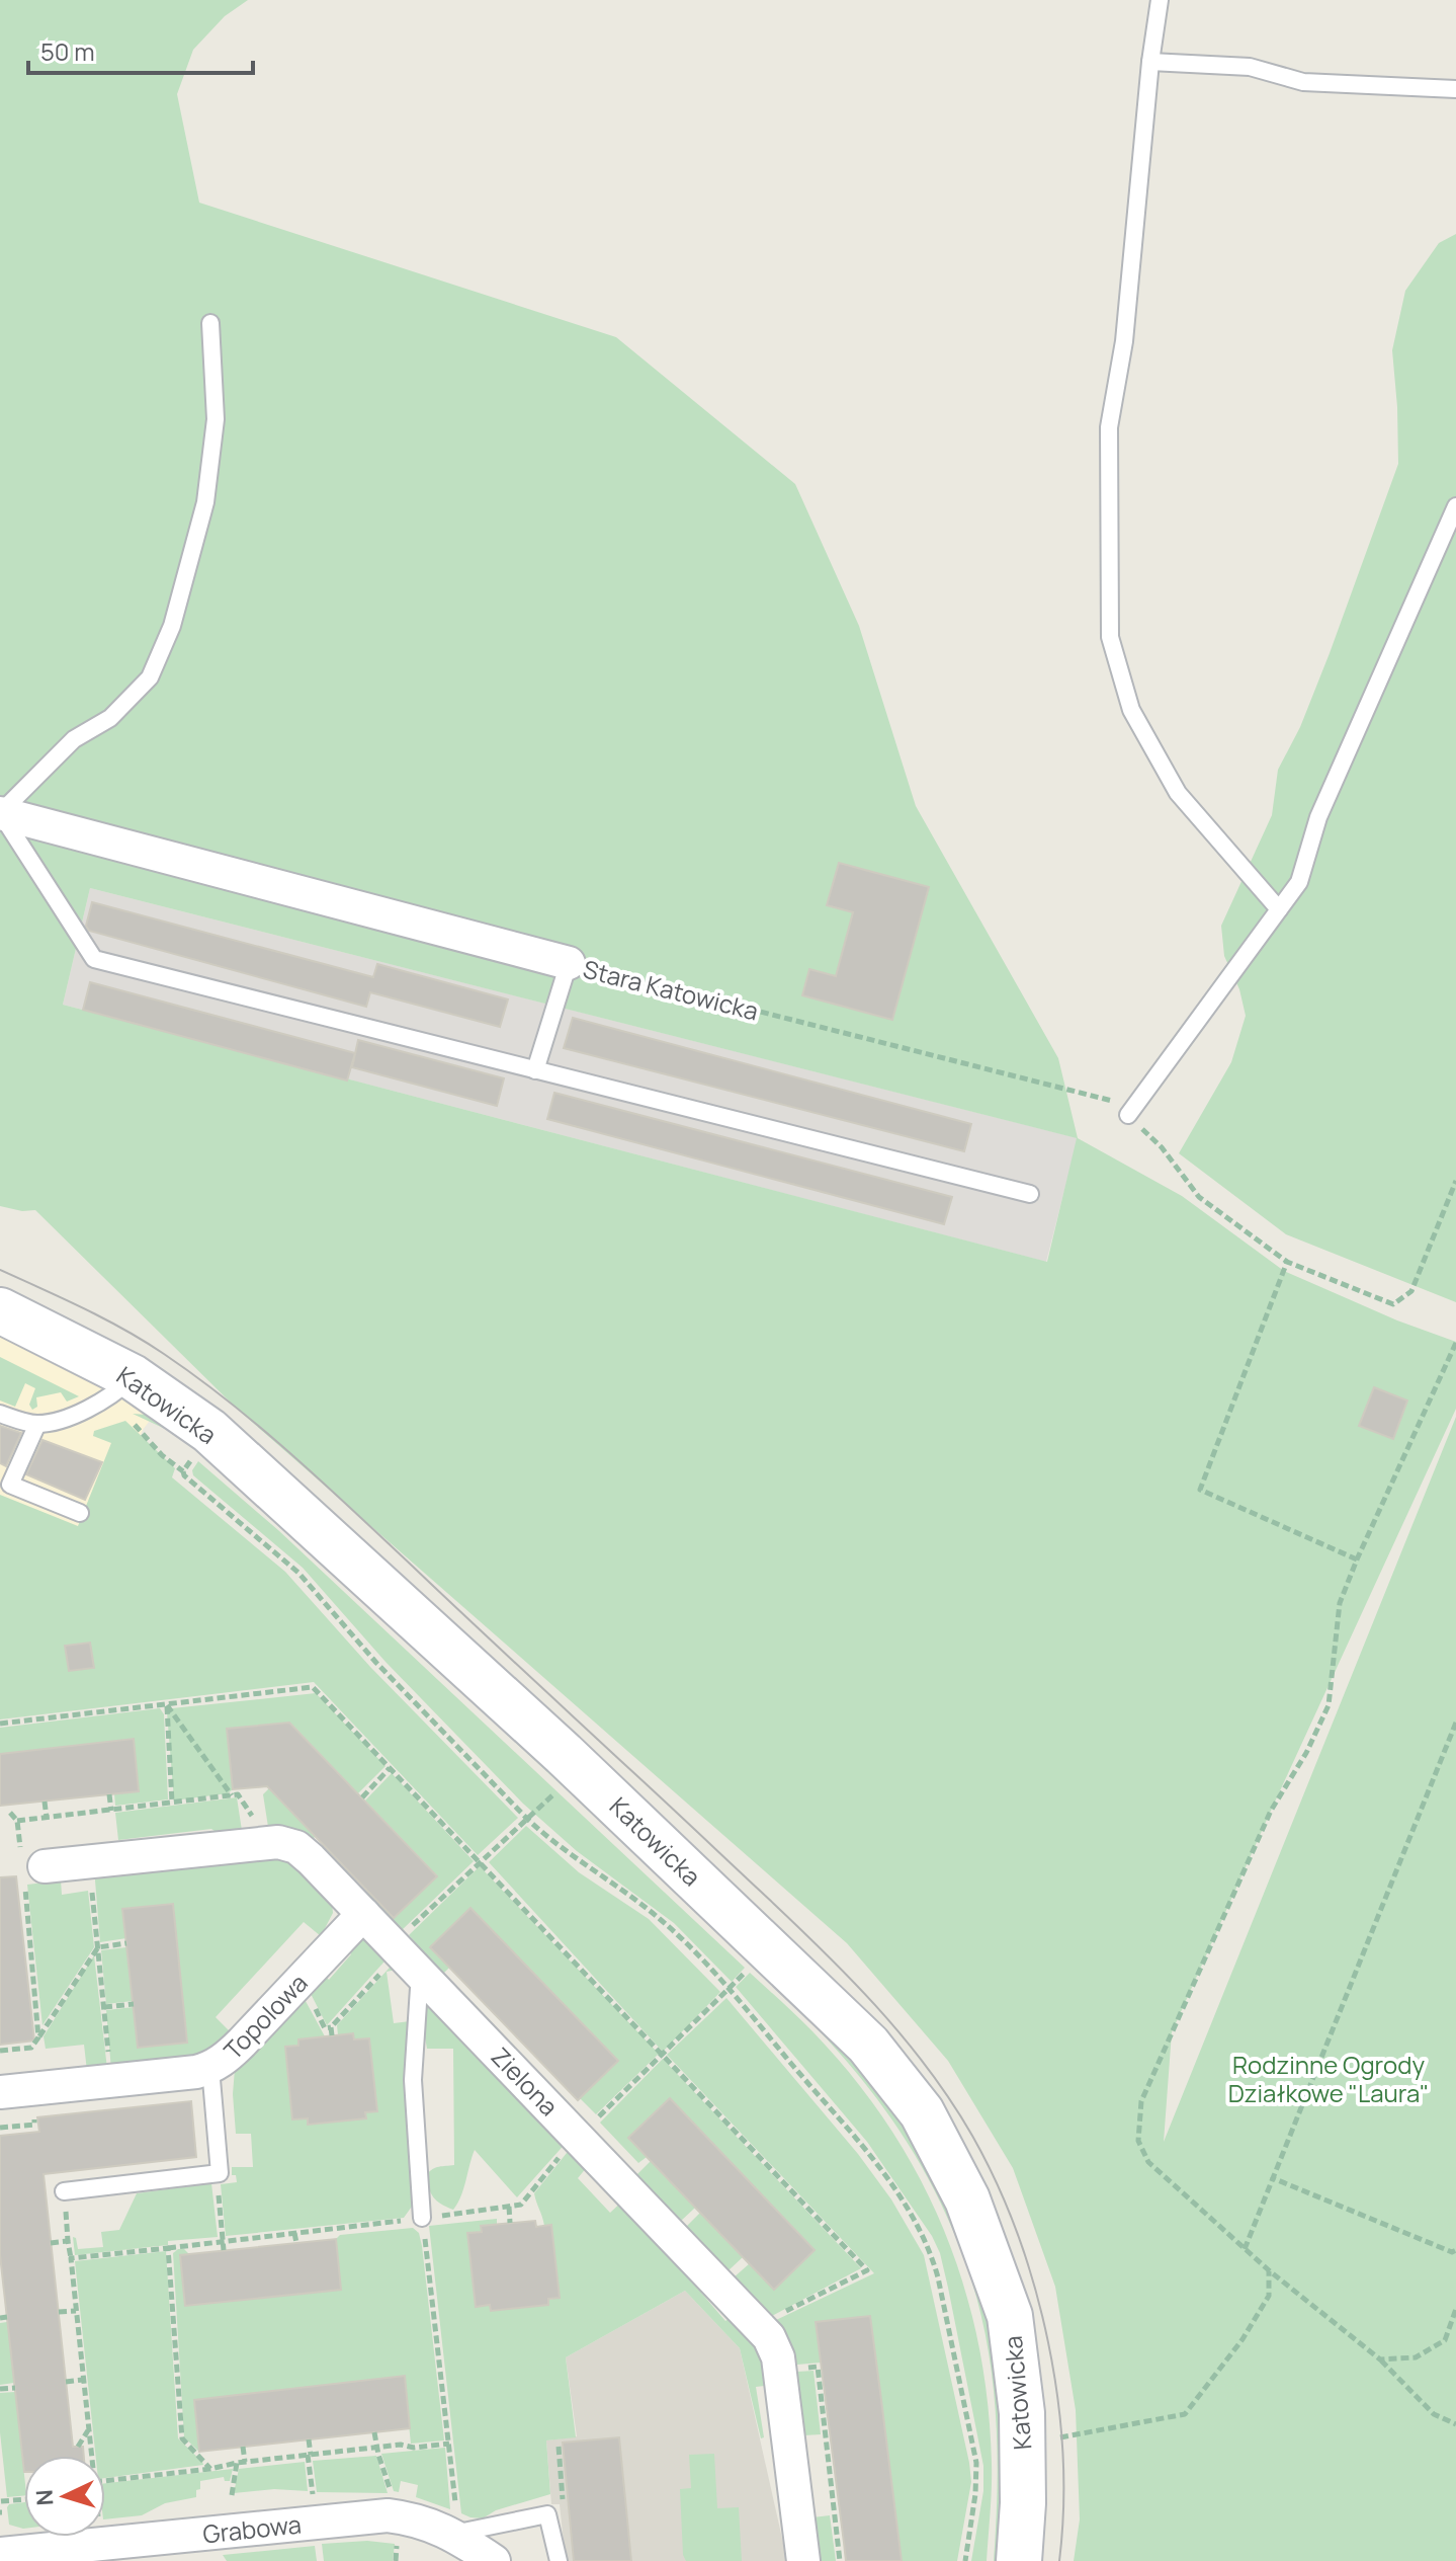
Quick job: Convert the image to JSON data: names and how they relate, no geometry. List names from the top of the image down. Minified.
{"streets":{"main road":["Katowicka"],"street":["Stara Katowicka","Topolowa","Zielona","Grabowa"]},"crossings":[["Topolowa","Zielona"]],"parks":["Rodzinne Ogrody Działkowe \"Laura\""],"scale_bar":"50 m","north":"left"}
